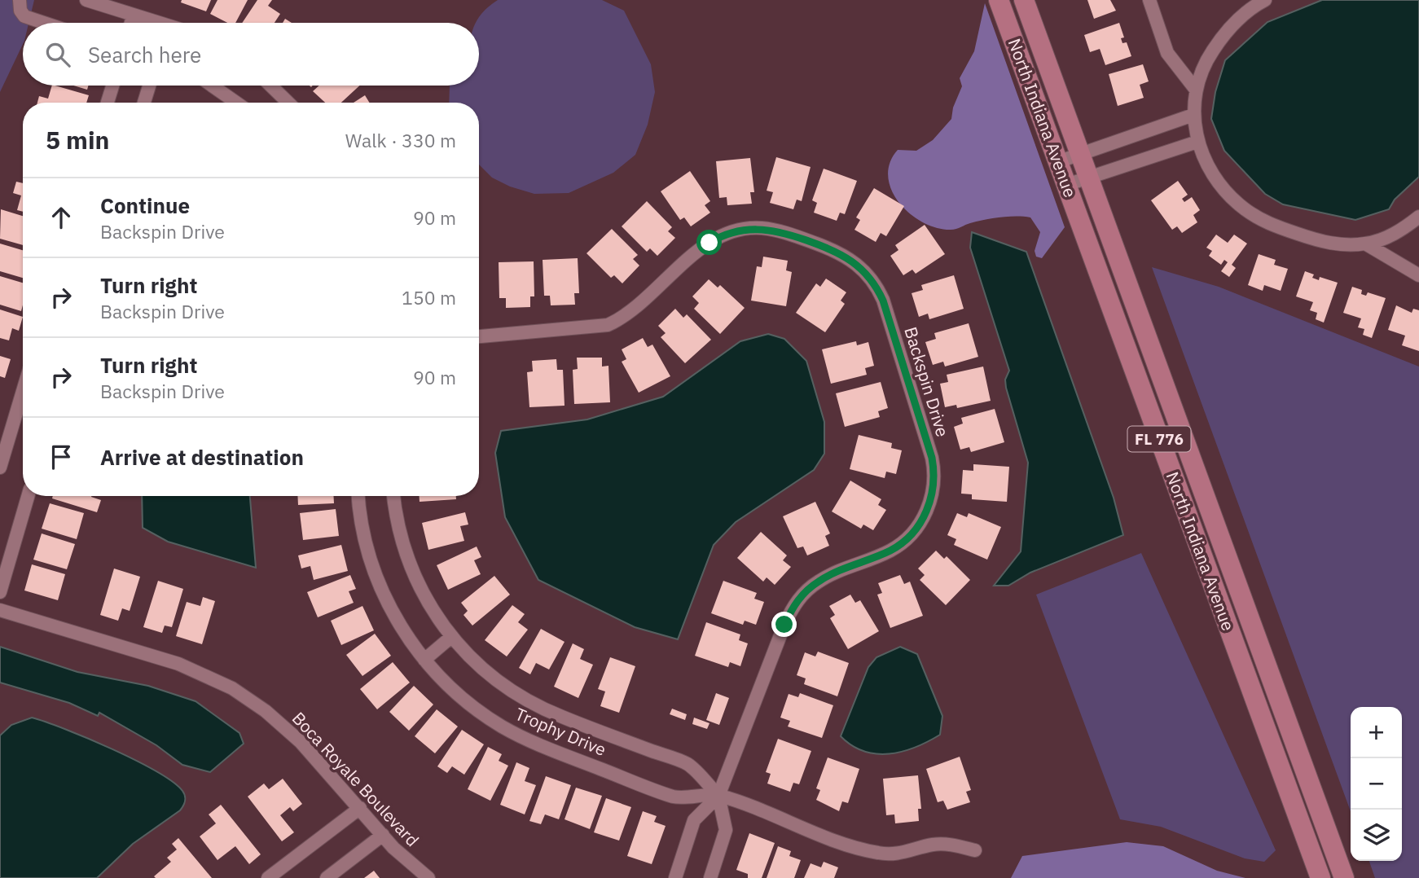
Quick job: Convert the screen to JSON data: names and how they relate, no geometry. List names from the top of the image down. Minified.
{"streets":{"main road":["North Indiana Avenue","FL 776"],"street":["Backspin Drive","Trophy Drive","Boca Royale Boulevard"]},"crossings":[["Backspin Drive","Trophy Drive"]],"page":{"search":"Search here","heading":["5 min","Walk · 330 m"],"list":[["Continue","Backspin Drive","90 m"],["Turn right","Backspin Drive","150 m"],["Turn right","Backspin Drive","90 m"],"Arrive at destination"],"map_buttons":["+","−"]}}
